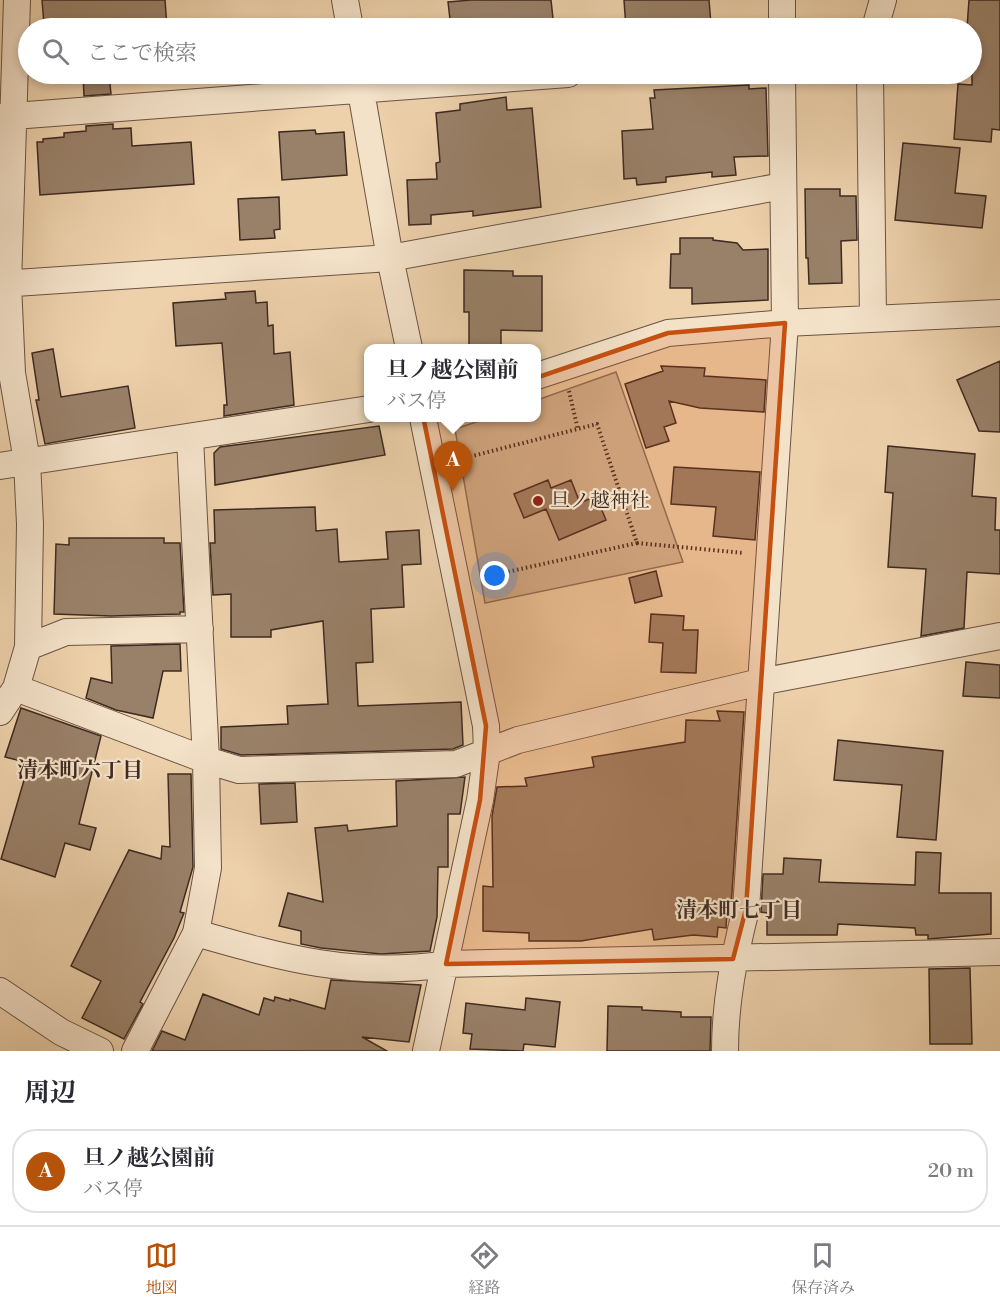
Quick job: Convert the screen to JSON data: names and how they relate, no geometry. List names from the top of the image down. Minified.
{"districts":["清本町六丁目","清本町七丁目"],"places":["旦ノ越神社"],"page":{"search":"ここで検索","popup":["旦ノ越公園前","バス停"],"pins":"A","heading":"周辺","list":[{"mark":"A","name":"旦ノ越公園前","note":"バス停","value":"20 m"}],"nav":["地図","経路","保存済み"]}}
